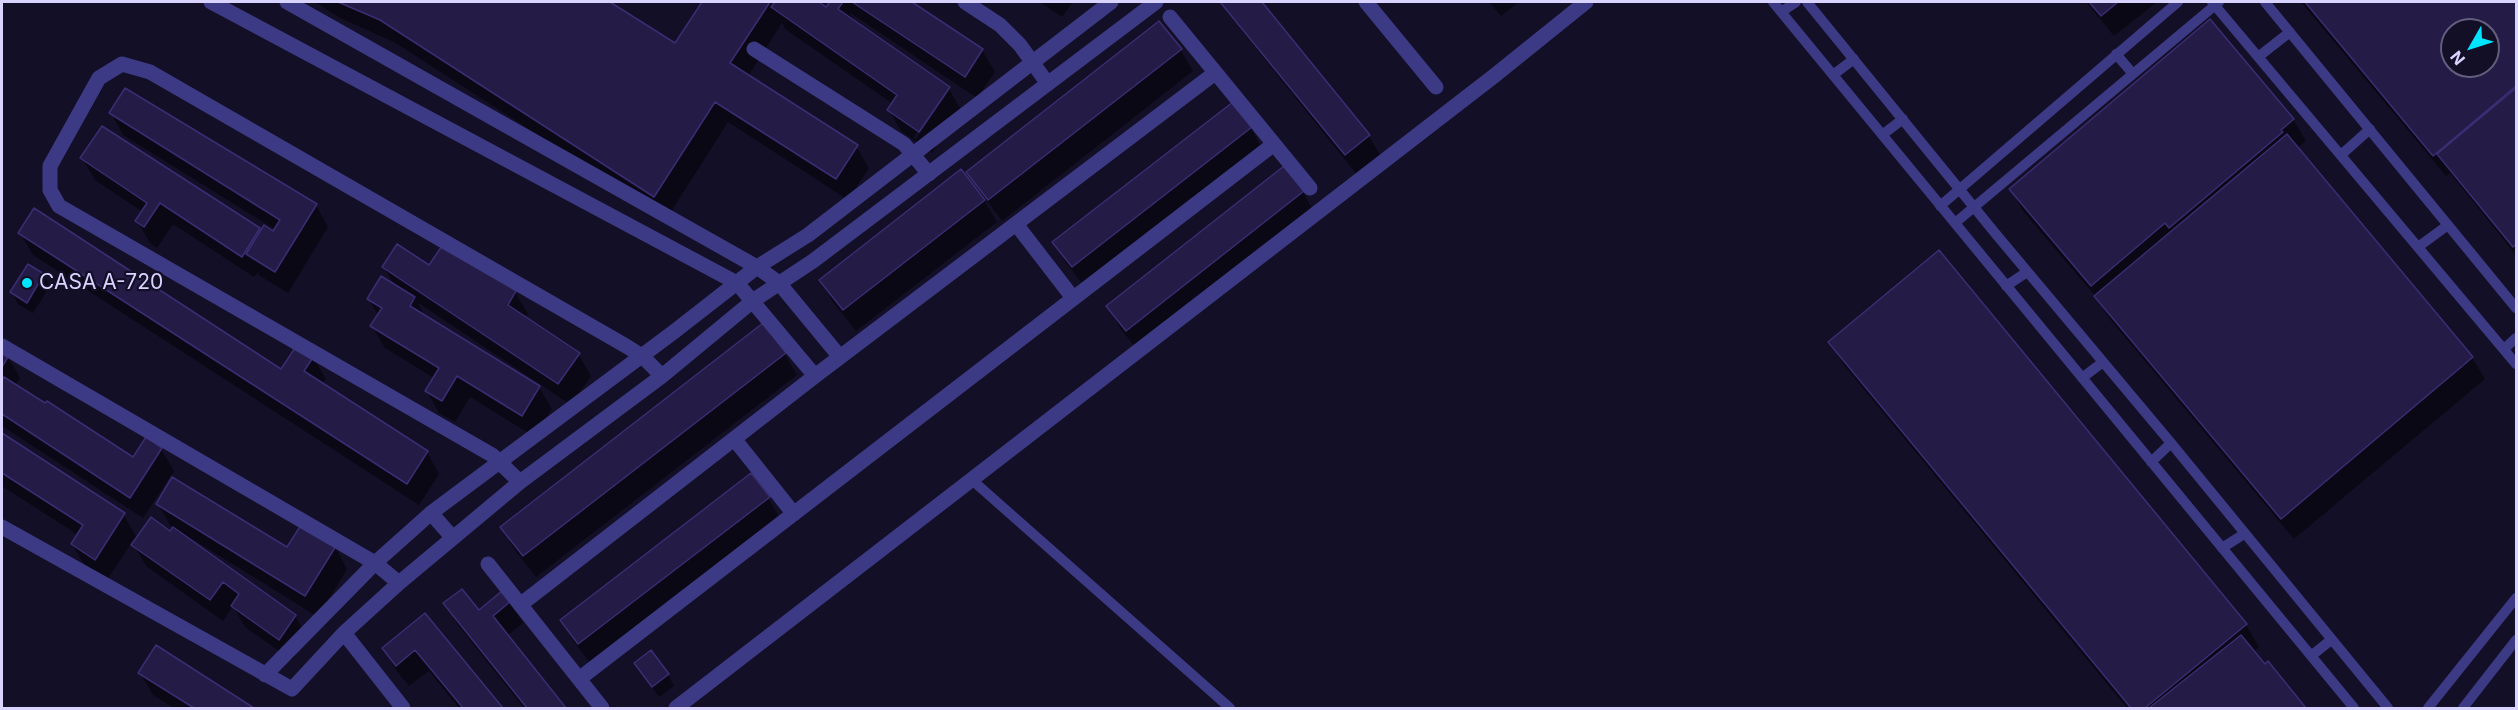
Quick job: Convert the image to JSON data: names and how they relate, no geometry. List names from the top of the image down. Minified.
{"places":["CASA A-720"],"north":"bottom left"}
